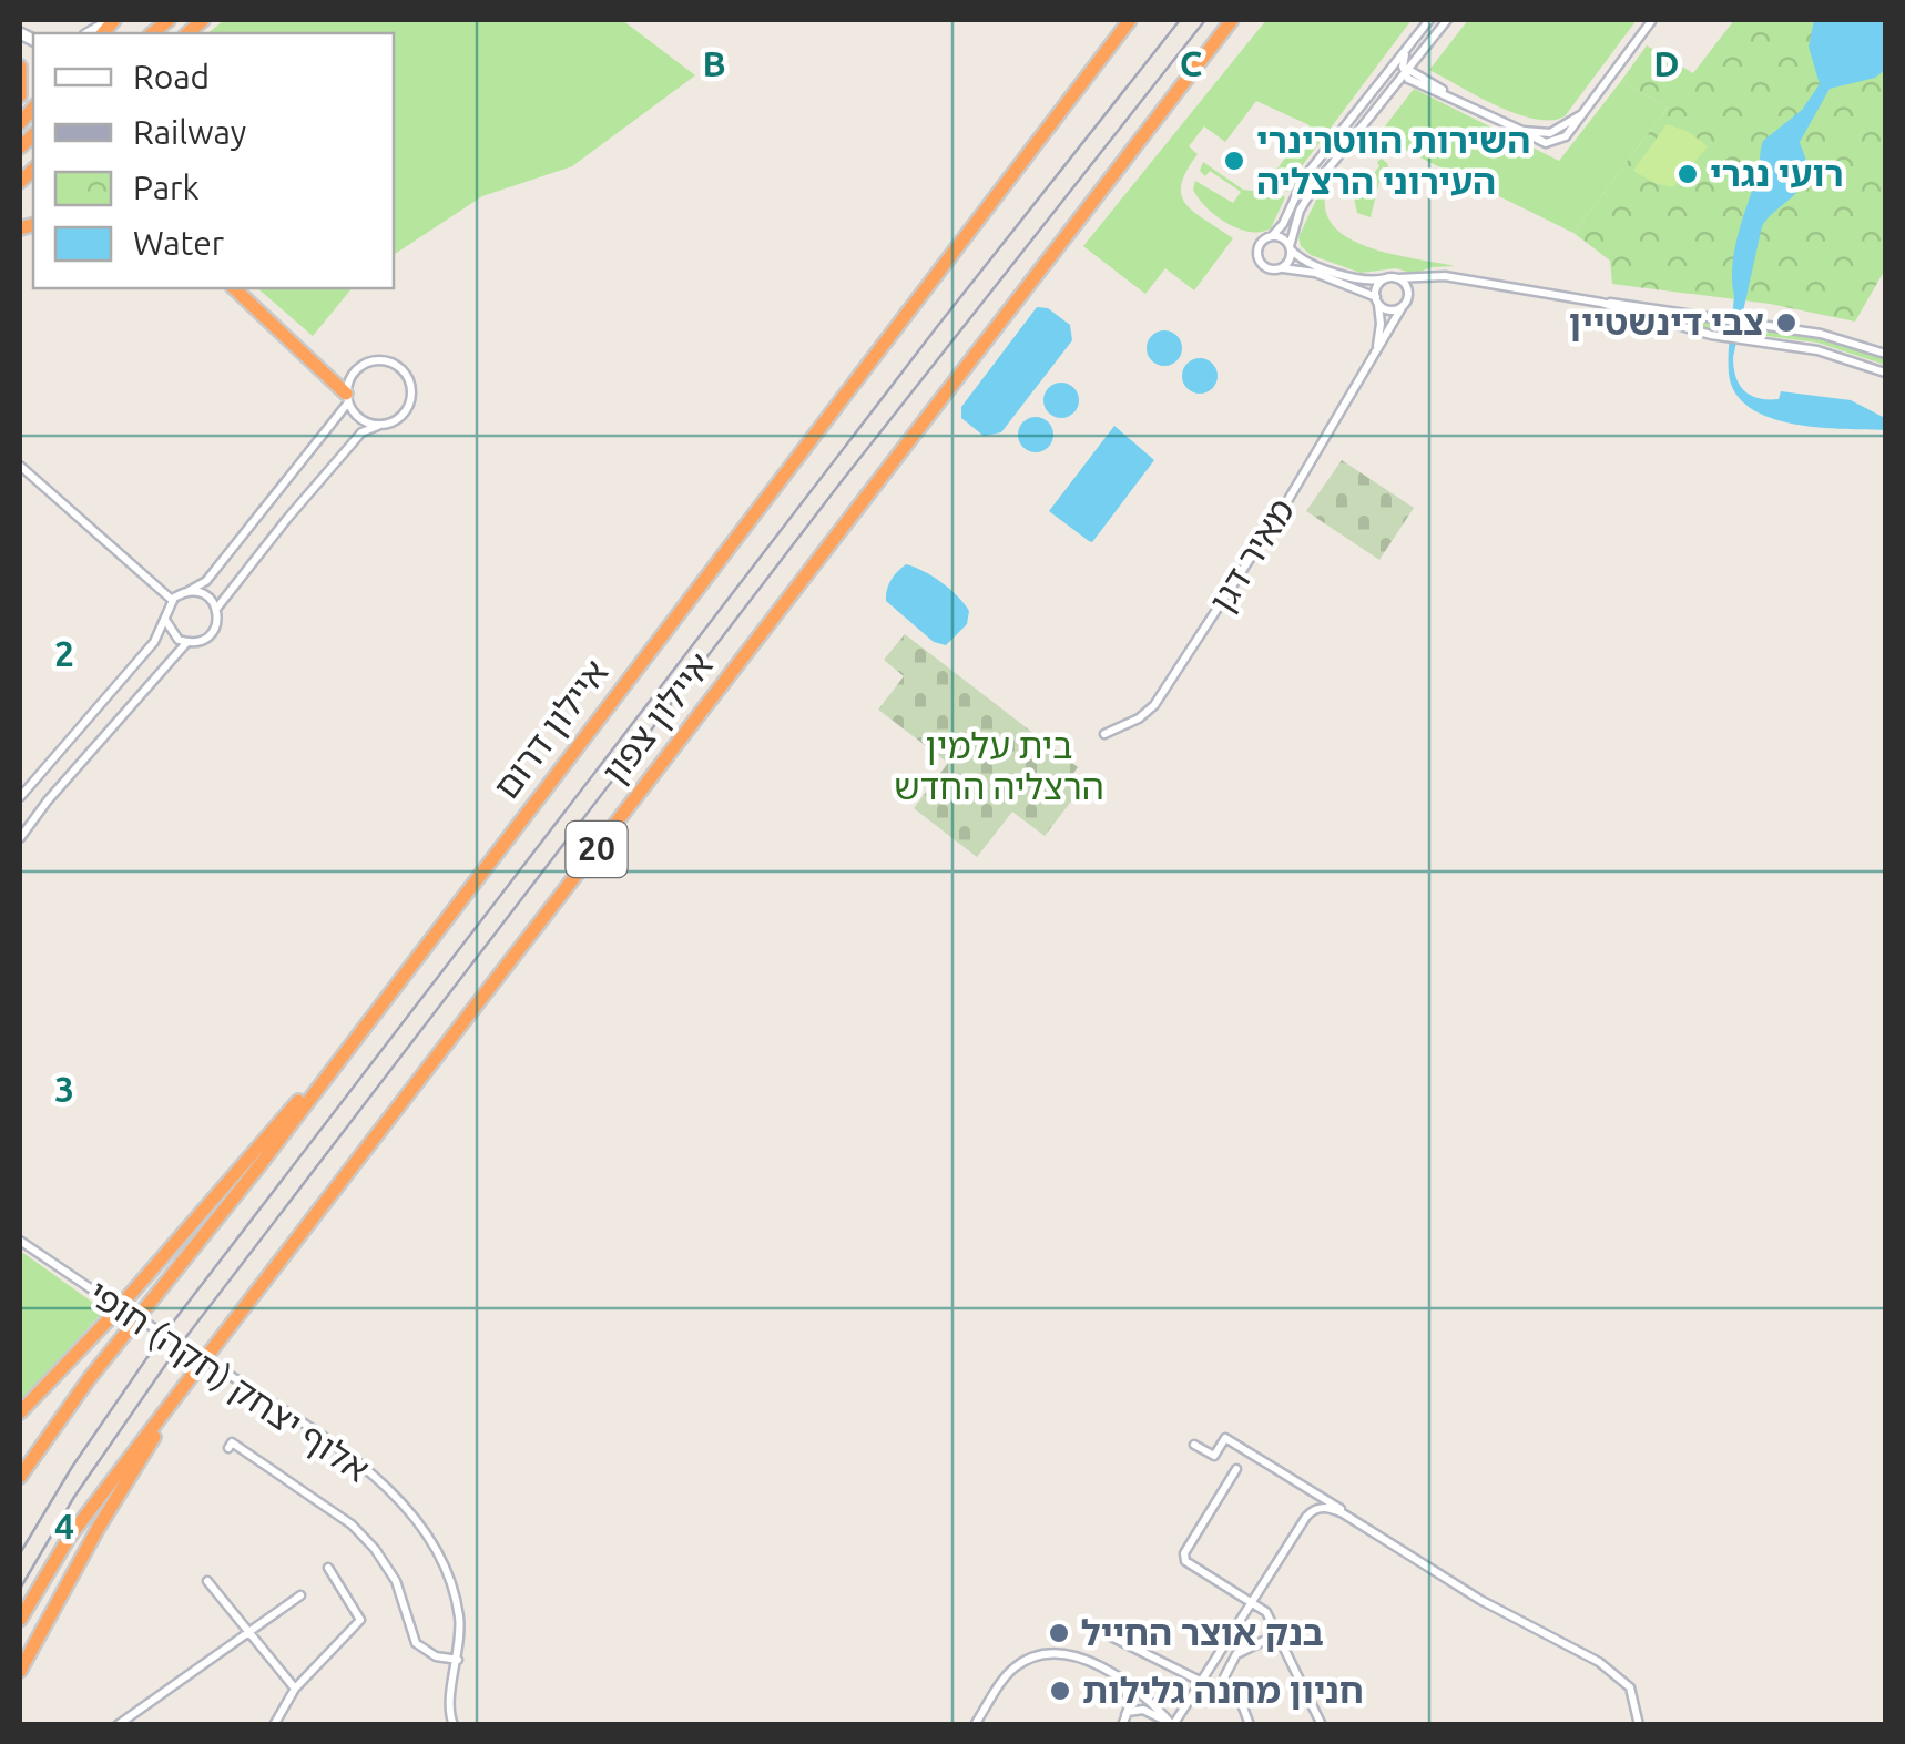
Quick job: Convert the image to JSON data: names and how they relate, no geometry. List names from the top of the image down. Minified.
{"streets":{"highway":["איילון צפון","איילון דרום","20"],"street":["מאיר דגן","אלוף יצחק (חקה) חופי"]},"parks":["בית עלמין הרצליה החדש"],"places":["השירות הווטרינרי העירוני הרצליה","רועי נגרי","צבי דינשטיין","בנק אוצר החייל","חניון מחנה גלילות"],"legend":["Road","Railway","Park","Water"],"grid":{"columns":["B","C","D"],"rows":["2","3","4"]}}
